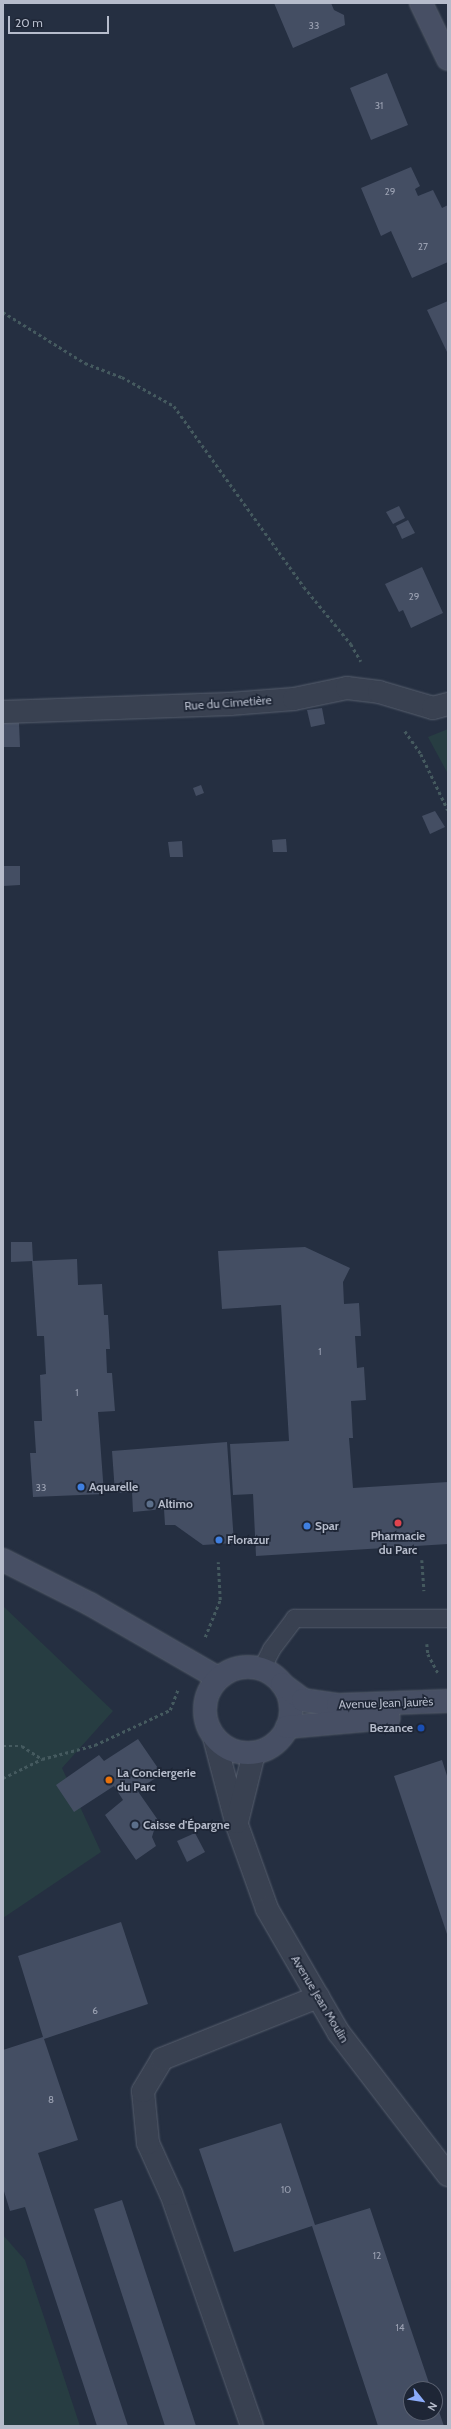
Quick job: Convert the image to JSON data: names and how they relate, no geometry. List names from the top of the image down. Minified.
{"streets":{"main road":["Avenue Jean Jaurès"],"street":["Rue du Cimetière","Avenue Jean Moulin"]},"crossings":[["Avenue Jean Jaurès","Avenue Jean Moulin"]],"places":["Aquarelle","Altimo","Pharmacie du Parc","Spar","Florazur","Bezance","La Conciergerie du Parc","Caisse d'Épargne"],"house_numbers":["33","31","29","27","29","1","1","33","6","8","10","12","14"],"scale_bar":"20 m","north":"bottom right"}
